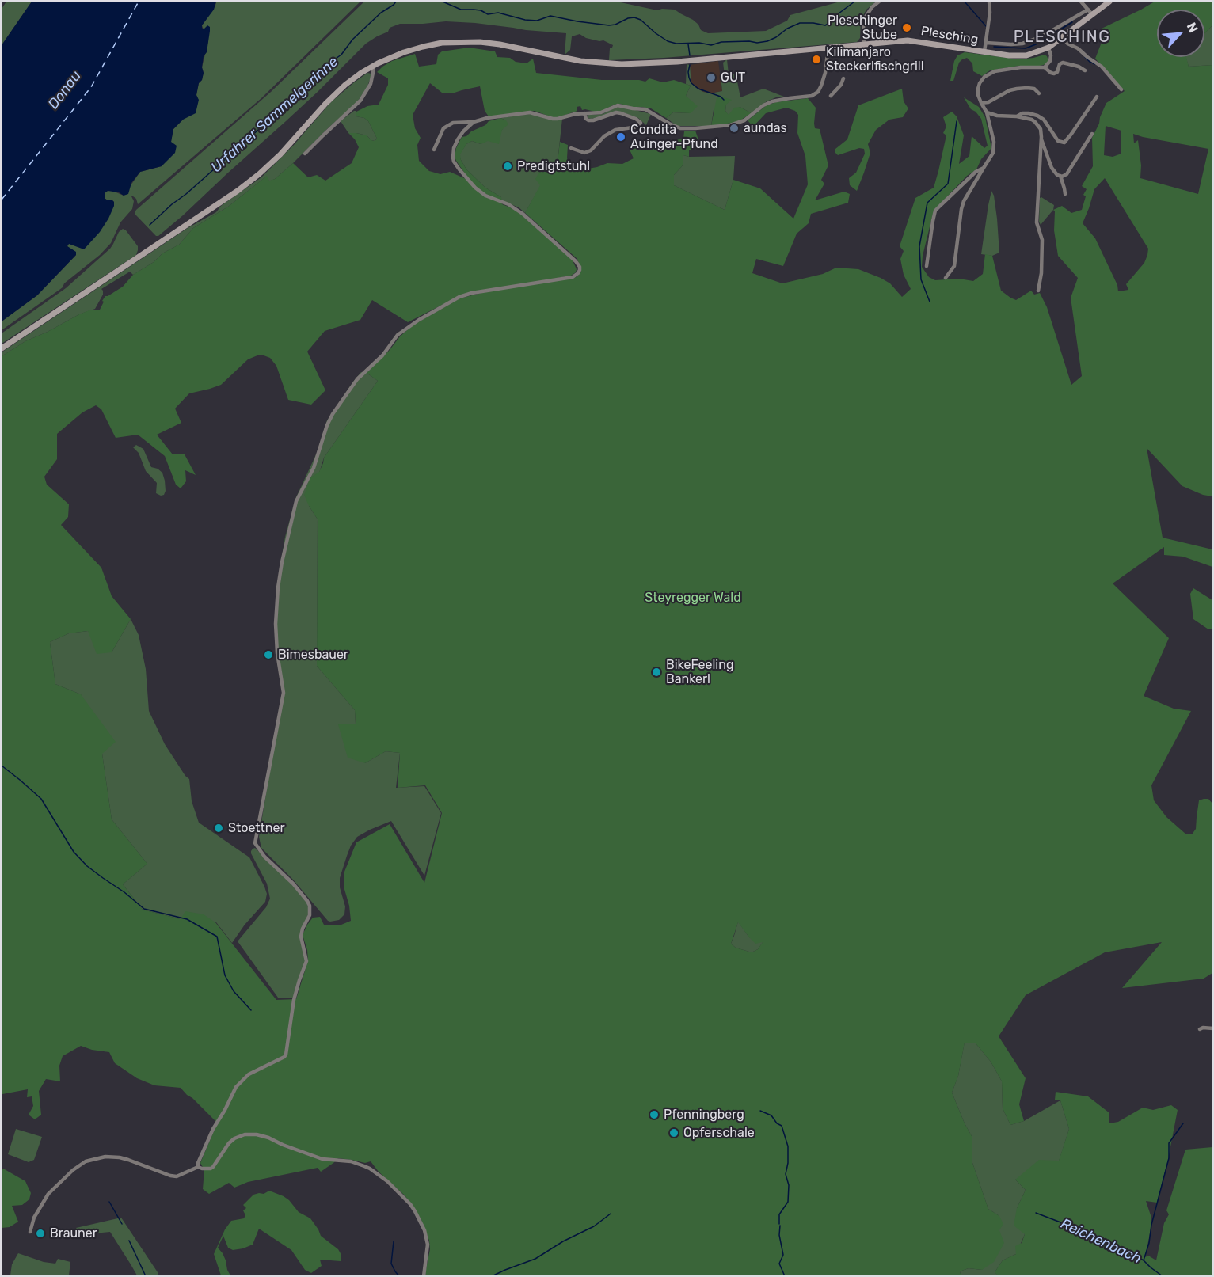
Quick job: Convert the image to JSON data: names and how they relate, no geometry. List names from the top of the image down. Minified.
{"streets":{"main road":["Plesching"]},"districts":["PLESCHING"],"water":["Donau","Urfahrer Sammelgerinne","Reichenbach"],"parks":["Steyregger Wald"],"places":["Pleschinger Stube","Kilimanjaro Steckerlfischgrill","GUT","aundas","Condita Auinger-Pfund","Predigtstuhl","Bimesbauer","BikeFeeling Bankerl","Stoettner","Pfenningberg","Opferschale","Brauner"],"north":"top right"}
